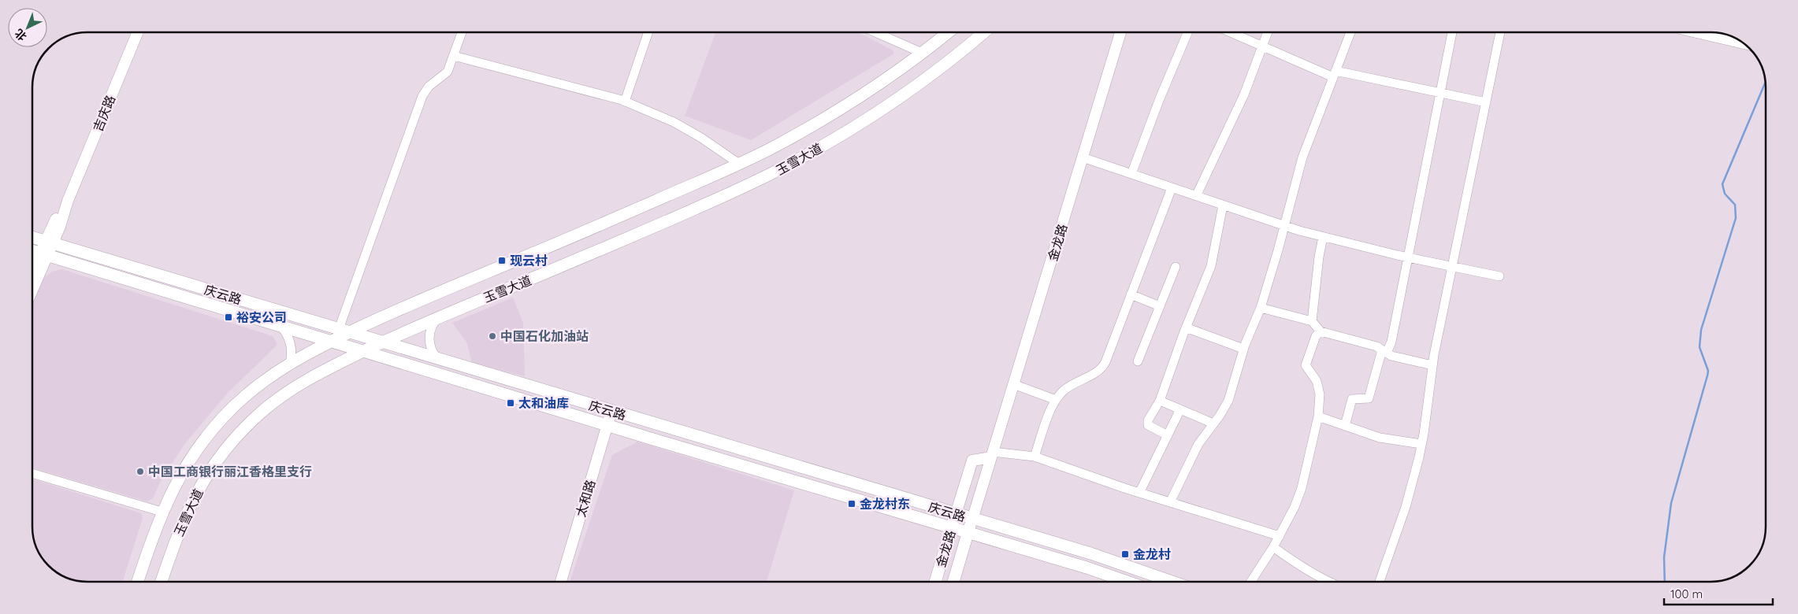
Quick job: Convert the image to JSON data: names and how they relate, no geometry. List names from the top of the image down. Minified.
{"streets":{"main road":["玉雪大道","金龙路","庆云路"],"street":["吉庆路","太和路"]},"crossings":[["吉庆路","庆云路"],["玉雪大道","庆云路"],["金龙路","庆云路"],["庆云路","太和路"]],"places":{"transit":["现云村","裕安公司","太和油库","金龙村东","金龙村"],"other":["中国石化加油站","中国工商银行丽江香格里支行"]},"scale_bar":"100 m","north":"bottom left"}
